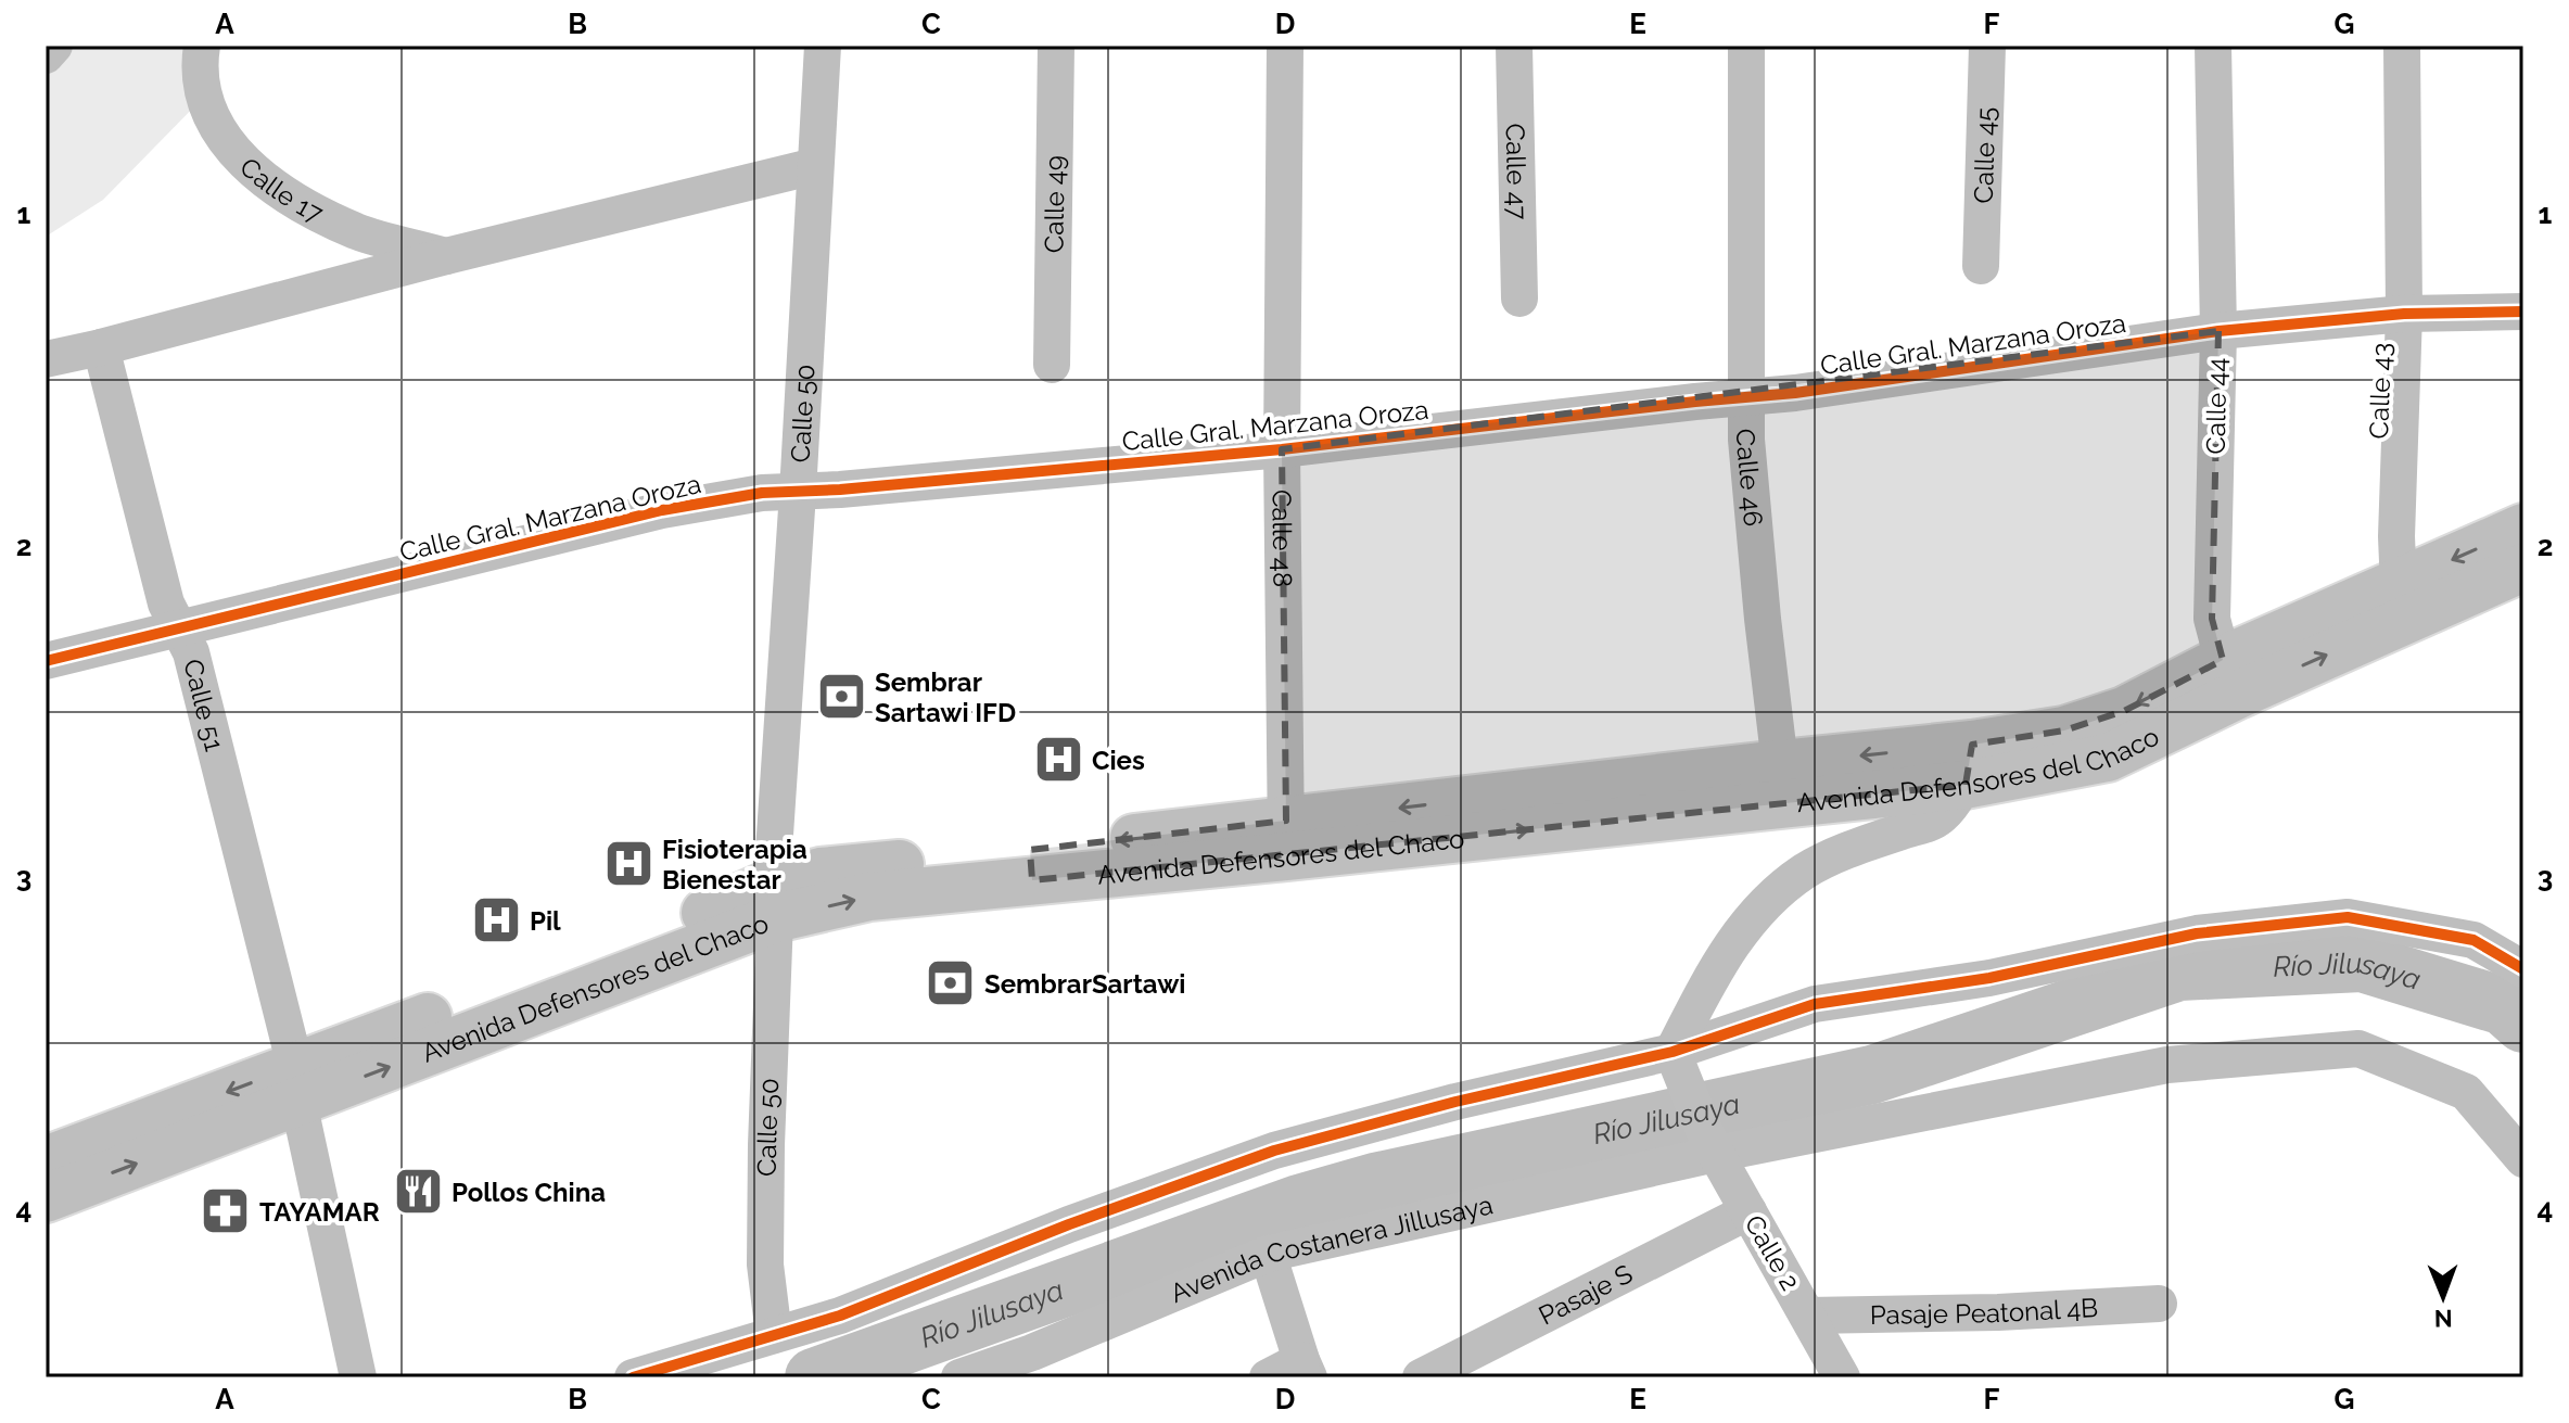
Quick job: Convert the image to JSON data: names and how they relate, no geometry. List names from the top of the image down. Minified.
{"streets":{"main road":["Avenida Defensores del Chaco"],"street":["Calle 45","Calle 47","Calle 17","Calle 49","Calle Gral. Marzana Oroza","Calle 43","Calle 44","Calle 50","Calle 46","Calle 48","Calle 51","Avenida Costanera Jillusaya","Calle 2","Pasaje S","Pasaje Peatonal 4B"]},"crossings":[["Calle Gral. Marzana Oroza","Calle 43"],["Calle Gral. Marzana Oroza","Calle 44"],["Calle Gral. Marzana Oroza","Calle 50"],["Calle Gral. Marzana Oroza","Calle 46"],["Calle Gral. Marzana Oroza","Calle 48"],["Calle Gral. Marzana Oroza","Calle 51"],["Calle 43","Avenida Defensores del Chaco"],["Calle 44","Avenida Defensores del Chaco"],["Calle 50","Avenida Defensores del Chaco"],["Calle 46","Avenida Defensores del Chaco"],["Calle 48","Avenida Defensores del Chaco"],["Calle 51","Avenida Defensores del Chaco"],["Avenida Costanera Jillusaya","Calle 2"],["Calle 2","Pasaje S"],["Calle 2","Pasaje Peatonal 4B"]],"water":["Río Jilusaya"],"places":{"bank":["Sembrar Sartawi IFD","SembrarSartawi"],"hospital":["Cies","Fisioterapia Bienestar","Pil"],"restaurant":["Pollos China"],"pharmacy":["TAYAMAR"]},"north":"bottom","grid":{"columns":["A","B","C","D","E","F","G"],"rows":["1","2","3","4"]}}
